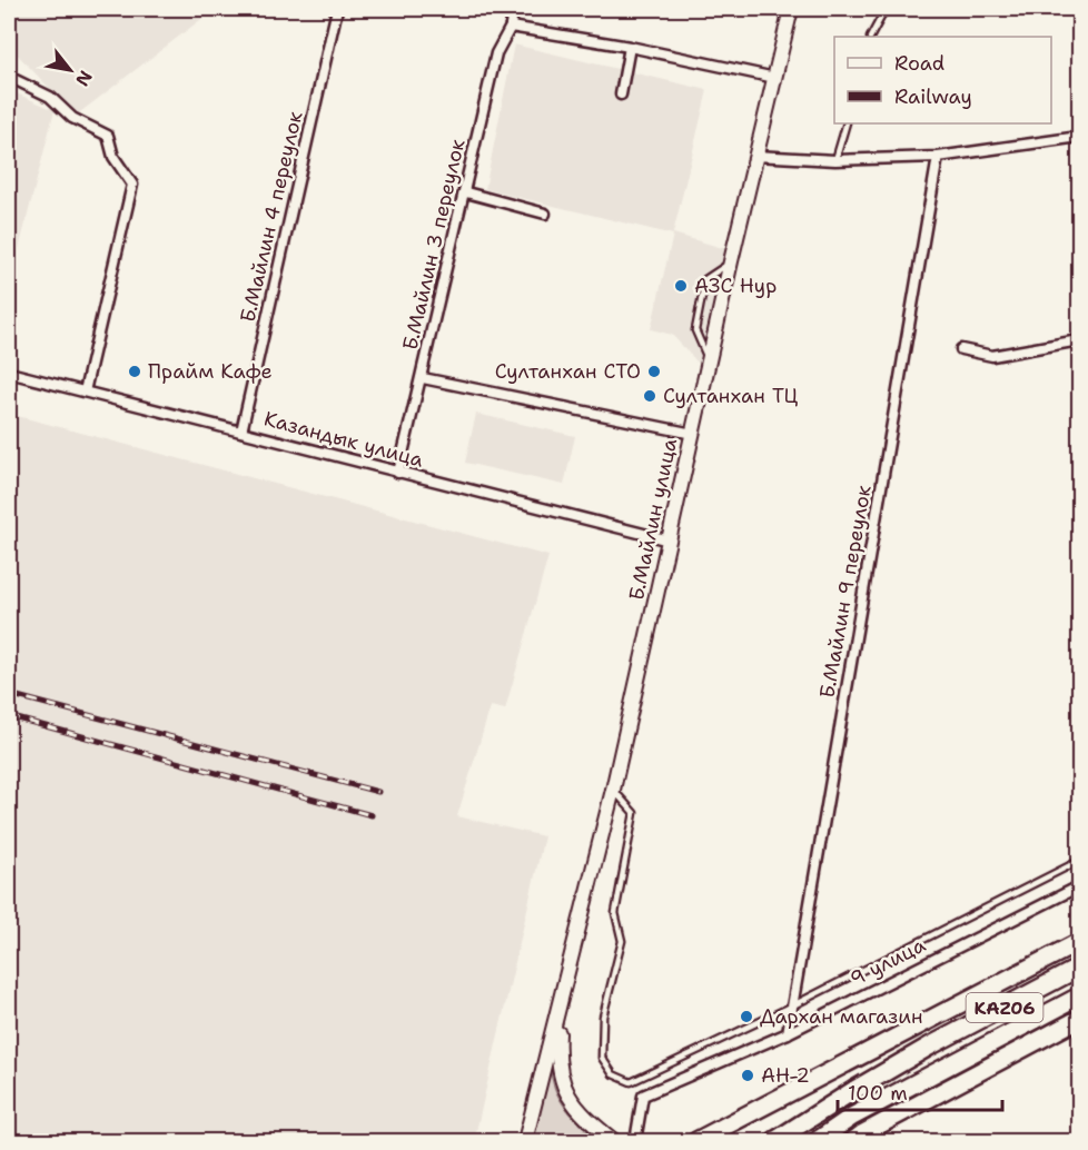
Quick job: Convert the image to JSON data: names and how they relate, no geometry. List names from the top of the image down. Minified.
{"streets":{"highway":["KАZ06"],"street":["Б.Майлин 4 переулок","Б.Майлин 3 переулок","Казандык улица","Б.Майлин улица","Б.Майлин 9 переулок","9 улица"]},"crossings":[["Б.Майлин 4 переулок","Казандык улица"],["Б.Майлин 3 переулок","Казандык улица"],["Казандык улица","Б.Майлин улица"],["Б.Майлин 9 переулок","9 улица"]],"places":["АЗС Нур","Прайм Кафе","Султанхан СТО","Султанхан ТЦ","Дархан магазин","АН-2"],"legend":["Road","Railway"],"scale_bar":"100 m","north":"bottom right"}
